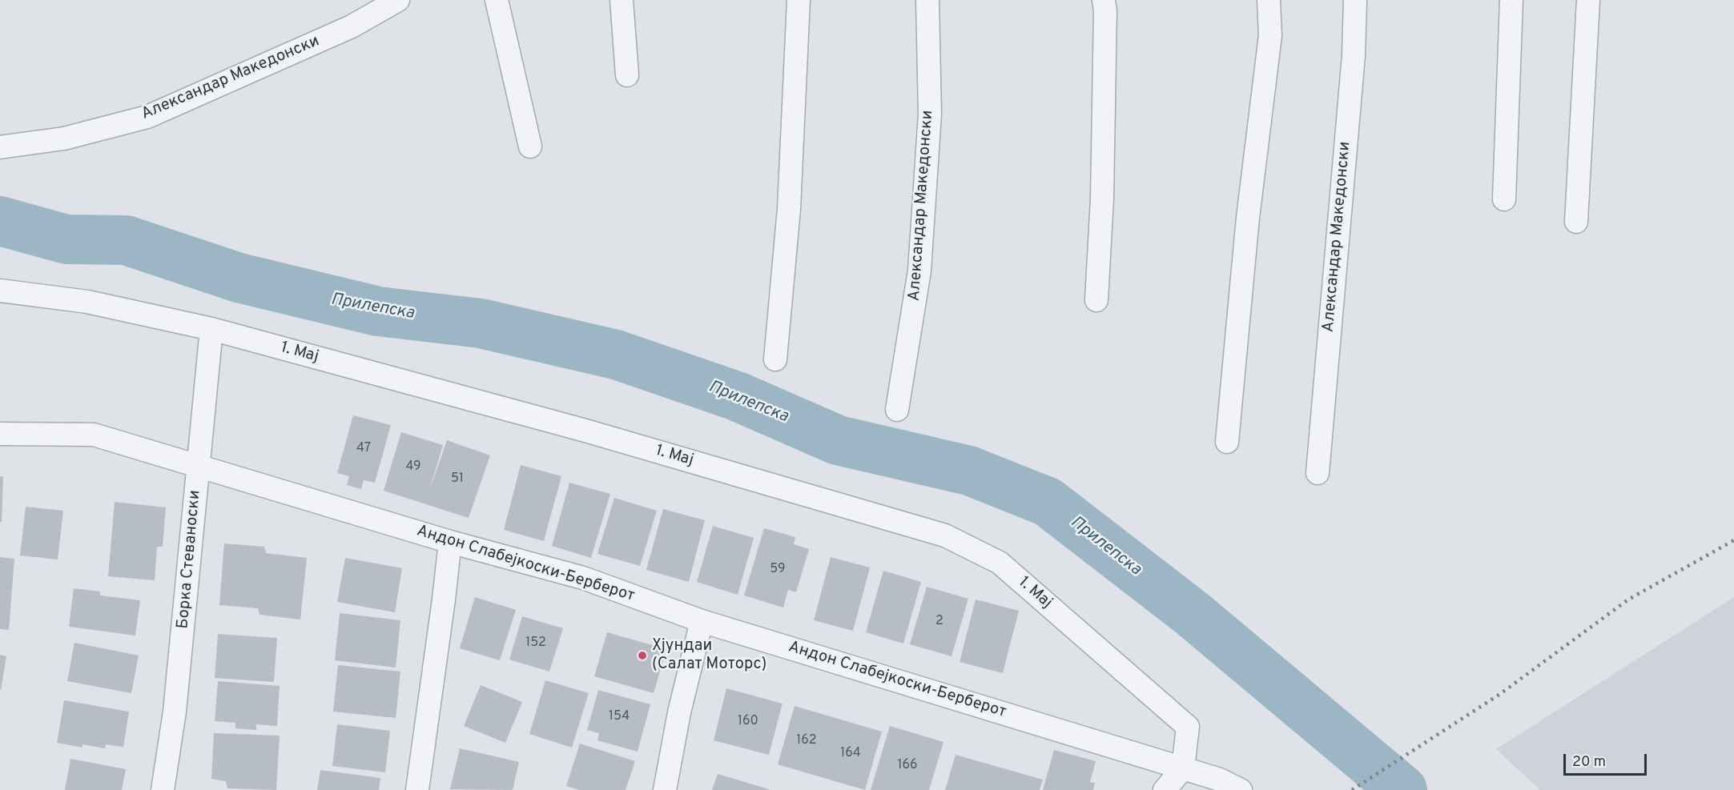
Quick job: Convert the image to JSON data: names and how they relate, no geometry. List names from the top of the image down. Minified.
{"streets":{"street":["Александар Македонски","1. Мај","Борка Стеваноски","Андон Слабејкоски-Берберот"]},"crossings":[["1. Мај","Борка Стеваноски"],["1. Мај","Андон Слабејкоски-Берберот"],["Борка Стеваноски","Андон Слабејкоски-Берберот"]],"water":["Прилепска"],"places":["Хјундаи (Салат Моторс)"],"house_numbers":["47","49","51","59","2","152","154","160","162","164","166"],"scale_bar":"20 m"}
